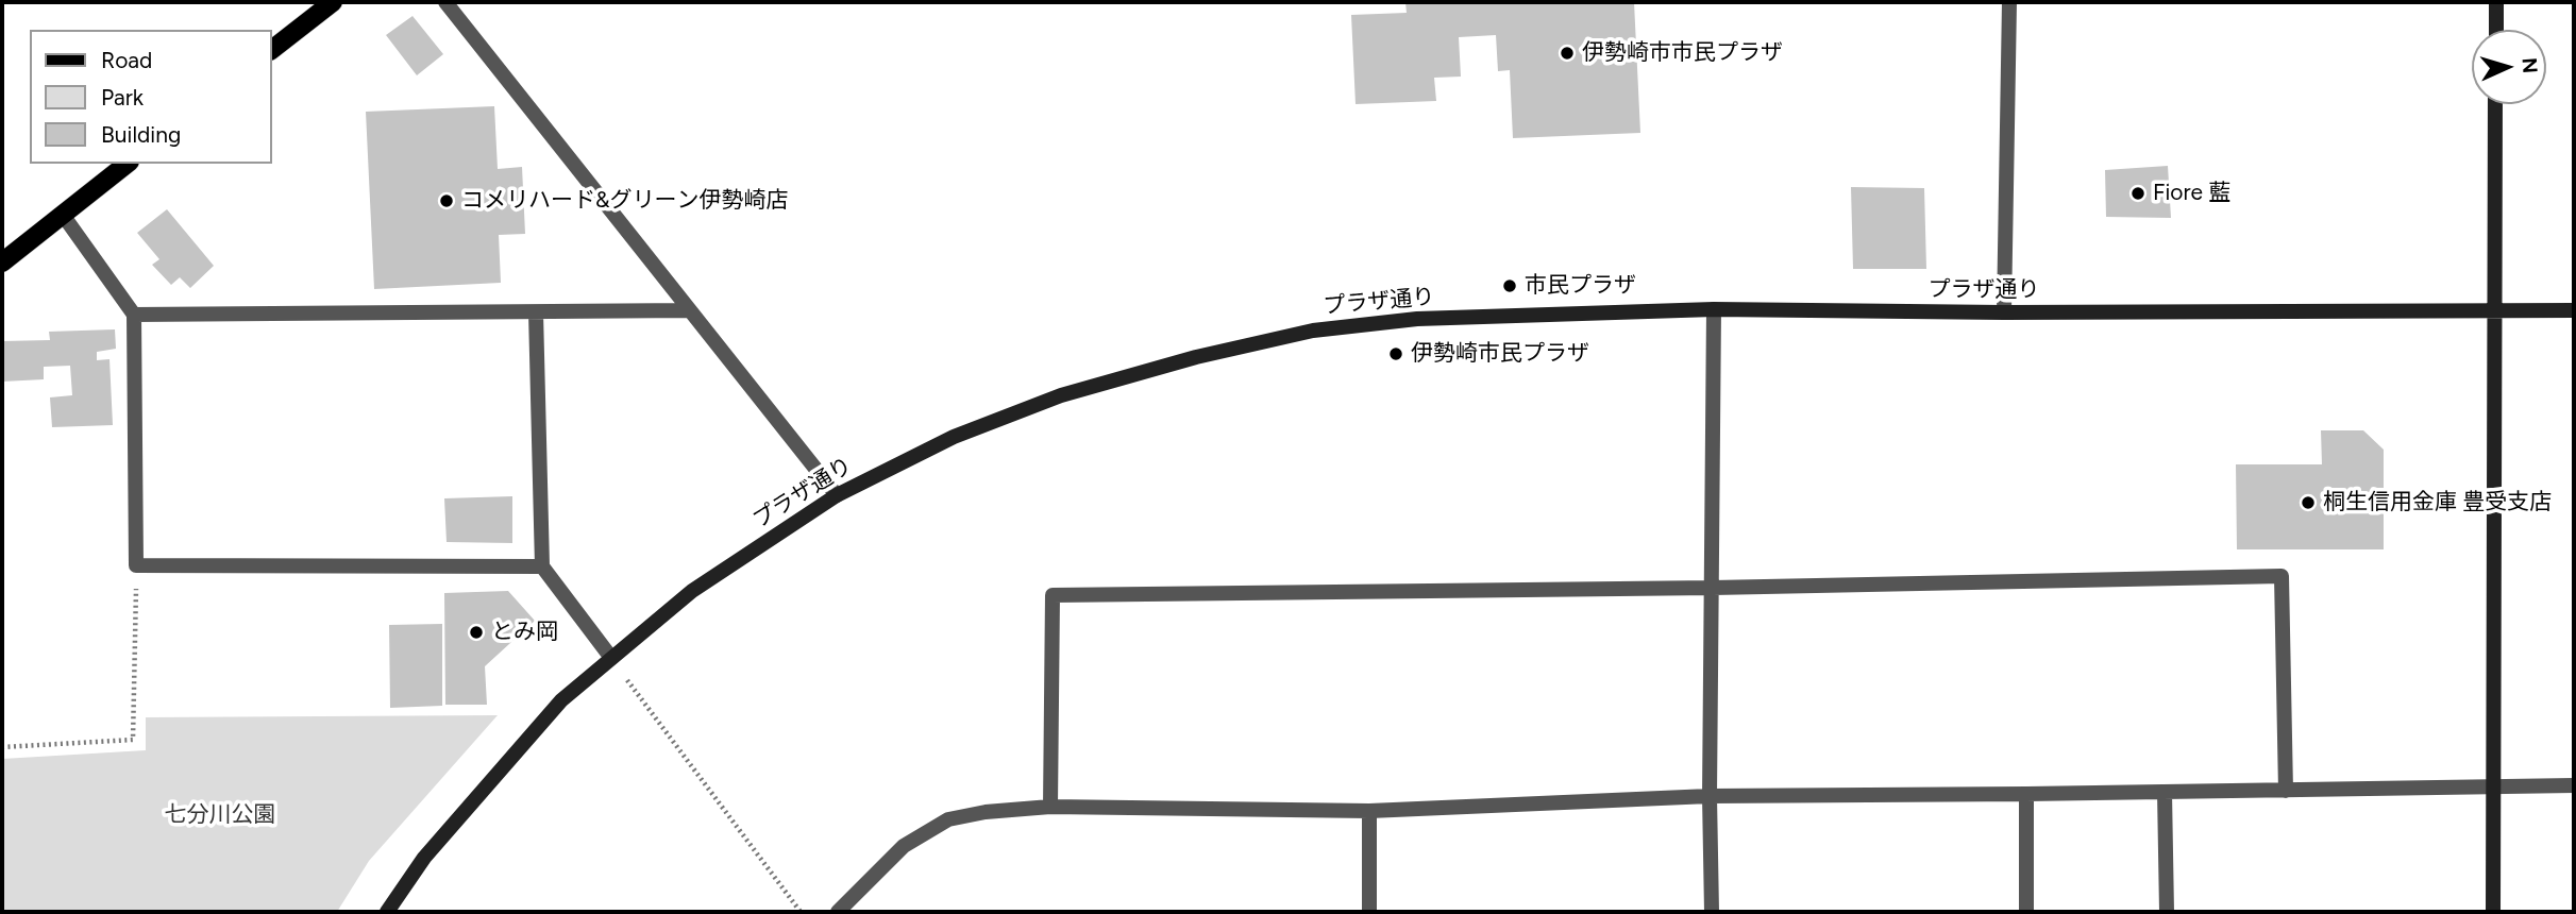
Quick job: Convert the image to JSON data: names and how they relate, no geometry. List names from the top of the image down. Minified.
{"streets":{"street":["プラザ通り"]},"parks":["七分川公園"],"places":["伊勢崎市市民プラザ","Fiore 藍","コメリハード&グリーン伊勢崎店","市民プラザ","伊勢崎市民プラザ","桐生信用金庫 豊受支店","とみ岡"],"legend":["Road","Park","Building"],"north":"right"}
